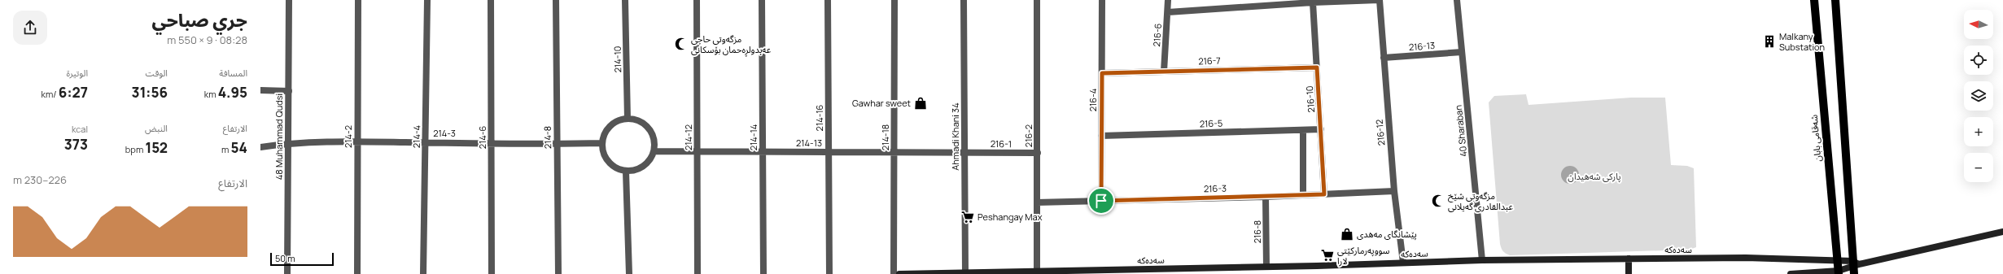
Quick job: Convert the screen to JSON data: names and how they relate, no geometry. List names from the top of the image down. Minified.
{"streets":{"main road":["شەقامی بابان","سەدەکە"],"street":["216-6","216-13","214-10","216-7","216-10","216-4","214-16","216-5","40 Sharaban","216-12","214-3","216-2","48 Muhammad Qudsi","214-2","214-4","Ahmadi Khani 34","214-6","214-8","214-12","214-14","214-18","214-13","216-1","216-3","216-8"]},"crossings":[["216-6","216-7"],["216-13","40 Sharaban"],["216-13","216-12"],["214-10","214-3"],["214-10","214-13"],["216-7","216-10"],["216-7","216-4"],["216-10","216-5"],["216-10","216-3"],["216-4","216-5"],["216-4","216-3"],["214-16","214-13"],["40 Sharaban","سەدەکە"],["216-12","216-3"],["216-12","سەدەکە"],["214-3","48 Muhammad Qudsi"],["214-3","214-2"],["214-3","214-4"],["214-3","214-6"],["214-3","214-8"],["214-3","214-13"],["216-2","216-1"],["216-2","216-3"],["216-2","سەدەکە"],["Ahmadi Khani 34","214-13"],["Ahmadi Khani 34","216-1"],["Ahmadi Khani 34","سەدەکە"],["214-12","214-13"],["214-14","214-13"],["214-18","214-13"],["شەقامی بابان","سەدەکە"],["214-13","216-1"],["216-3","216-8"],["216-8","سەدەکە"]],"parks":["پارکی شەهیدان"],"places":{"building":["Malkany Substation"],"mosque":["مزگەوتی حاجی عەبدولڕەحمان بۆسکانی","مزگەوتی شێخ عبدالقادری گەیلانی"],"shop":["Gawhar sweet","پێشانگای مەهدی"],"supermarket":["Peshangay Max","سووپەرمارکێتی لارا"]},"scale_bar":"50 m","north":"left","page":{"heading":["جري صباحي","08:28 · 9 × 550 m"],"map_buttons":["+","−"],"stats":[["المسافة","4.95 km"],["الوقت","31:56"],["الوتيرة","6:27 /km"],["الارتفاع","54 m"],["النبض","152 bpm"],["kcal","373"]],"chart":["الارتفاع","226–230 m"],"scale":"50 m"}}
